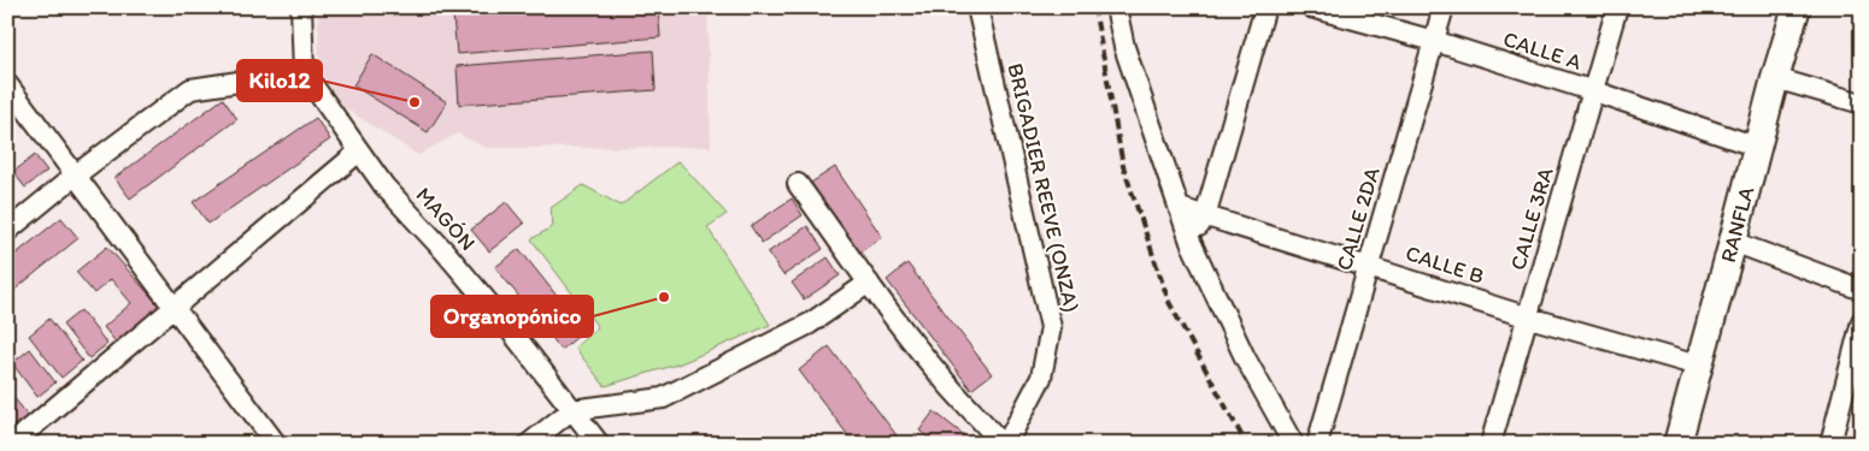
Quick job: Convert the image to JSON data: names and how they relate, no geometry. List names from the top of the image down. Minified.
{"streets":{"street":["CALLE A","BRIGADIER REEVE (ONZA)","MAGÓN","CALLE 2DA","CALLE 3RA","RANFLA","CALLE B"]},"crossings":[["CALLE A","CALLE 2DA"],["CALLE A","CALLE 3RA"],["CALLE A","RANFLA"],["CALLE 2DA","CALLE B"],["CALLE 3RA","CALLE B"],["RANFLA","CALLE B"]],"places":["Kilo12","Organopónico"]}
